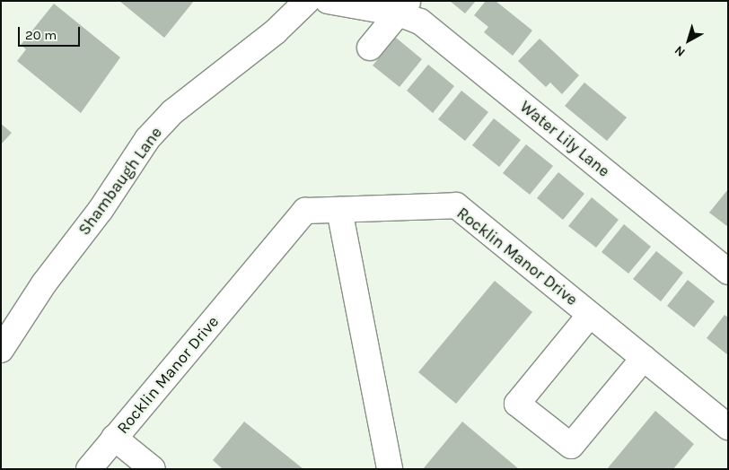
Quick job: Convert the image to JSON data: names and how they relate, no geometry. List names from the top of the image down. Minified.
{"streets":{"street":["Water Lily Lane","Shambaugh Lane","Rocklin Manor Drive"]},"scale_bar":"20 m","north":"bottom left"}
